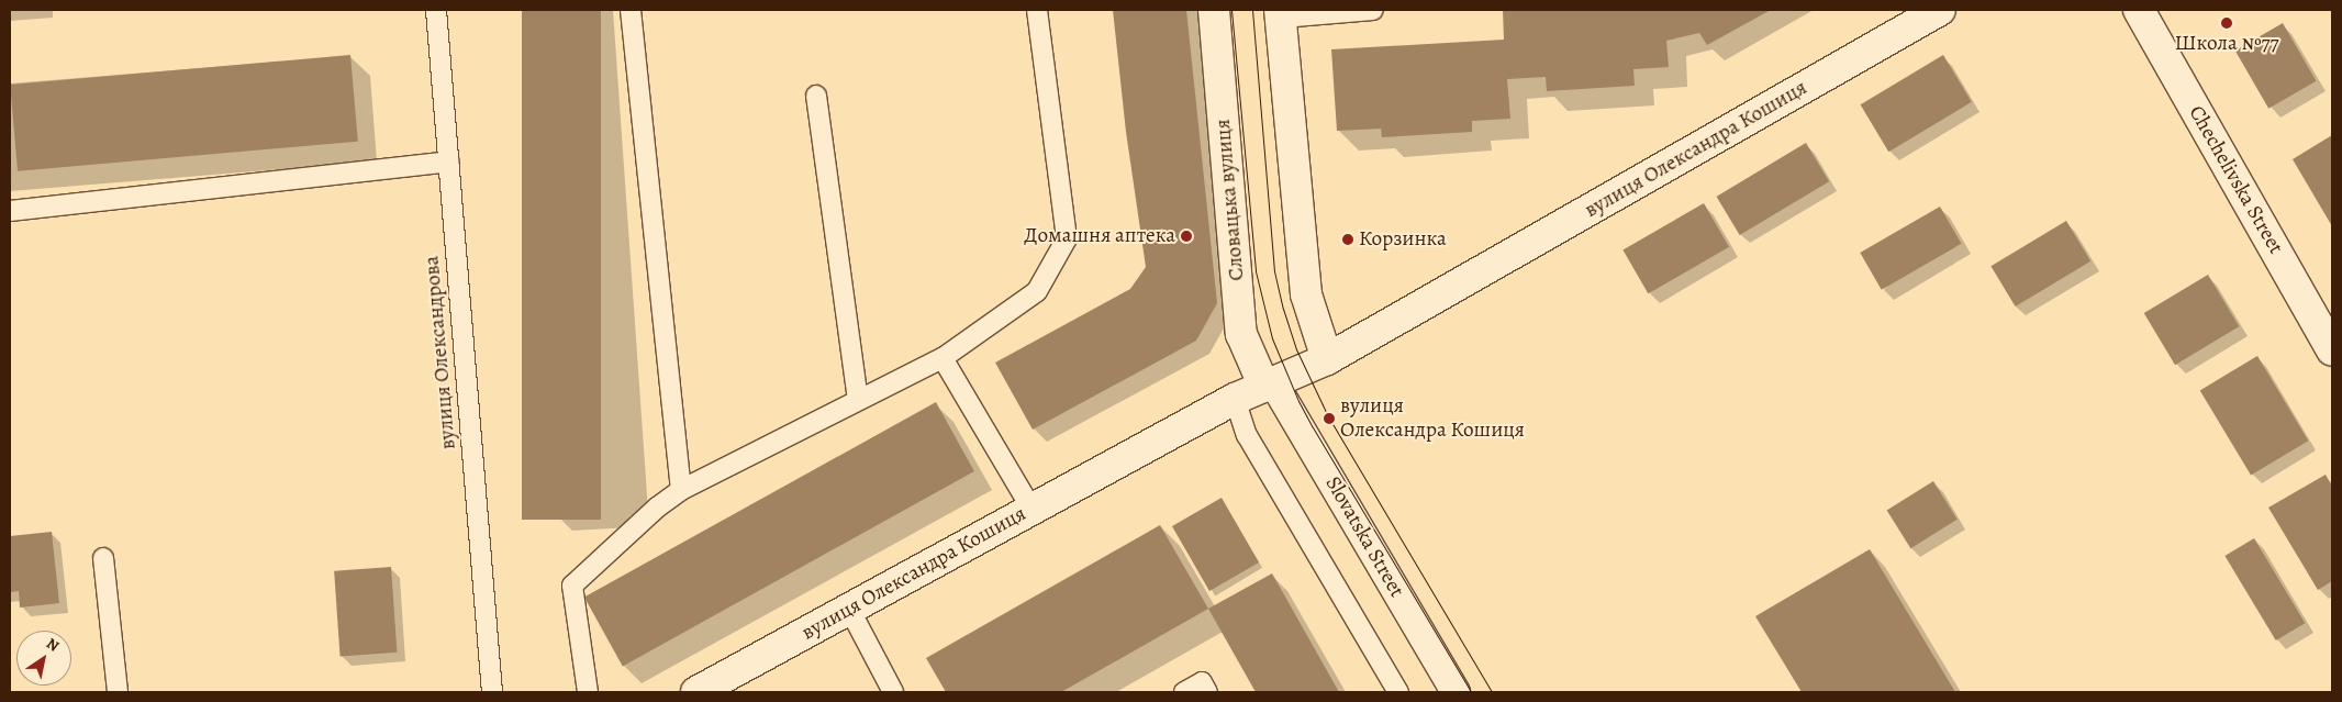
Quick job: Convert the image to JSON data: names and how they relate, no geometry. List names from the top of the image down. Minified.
{"streets":{"street":["вулиця Олександра Кошиця","Chechelivska Street","Словацька вулиця","Slovatska Street"],"lane":["вулиця Олександрова"]},"crossings":[["вулиця Олександра Кошиця","Словацька вулиця"],["вулиця Олександра Кошиця","Slovatska Street"],["Словацька вулиця","Slovatska Street"]],"places":["Школа №77","Домашня аптека","Корзинка","вулиця Олександра Кошиця"],"north":"top right"}
